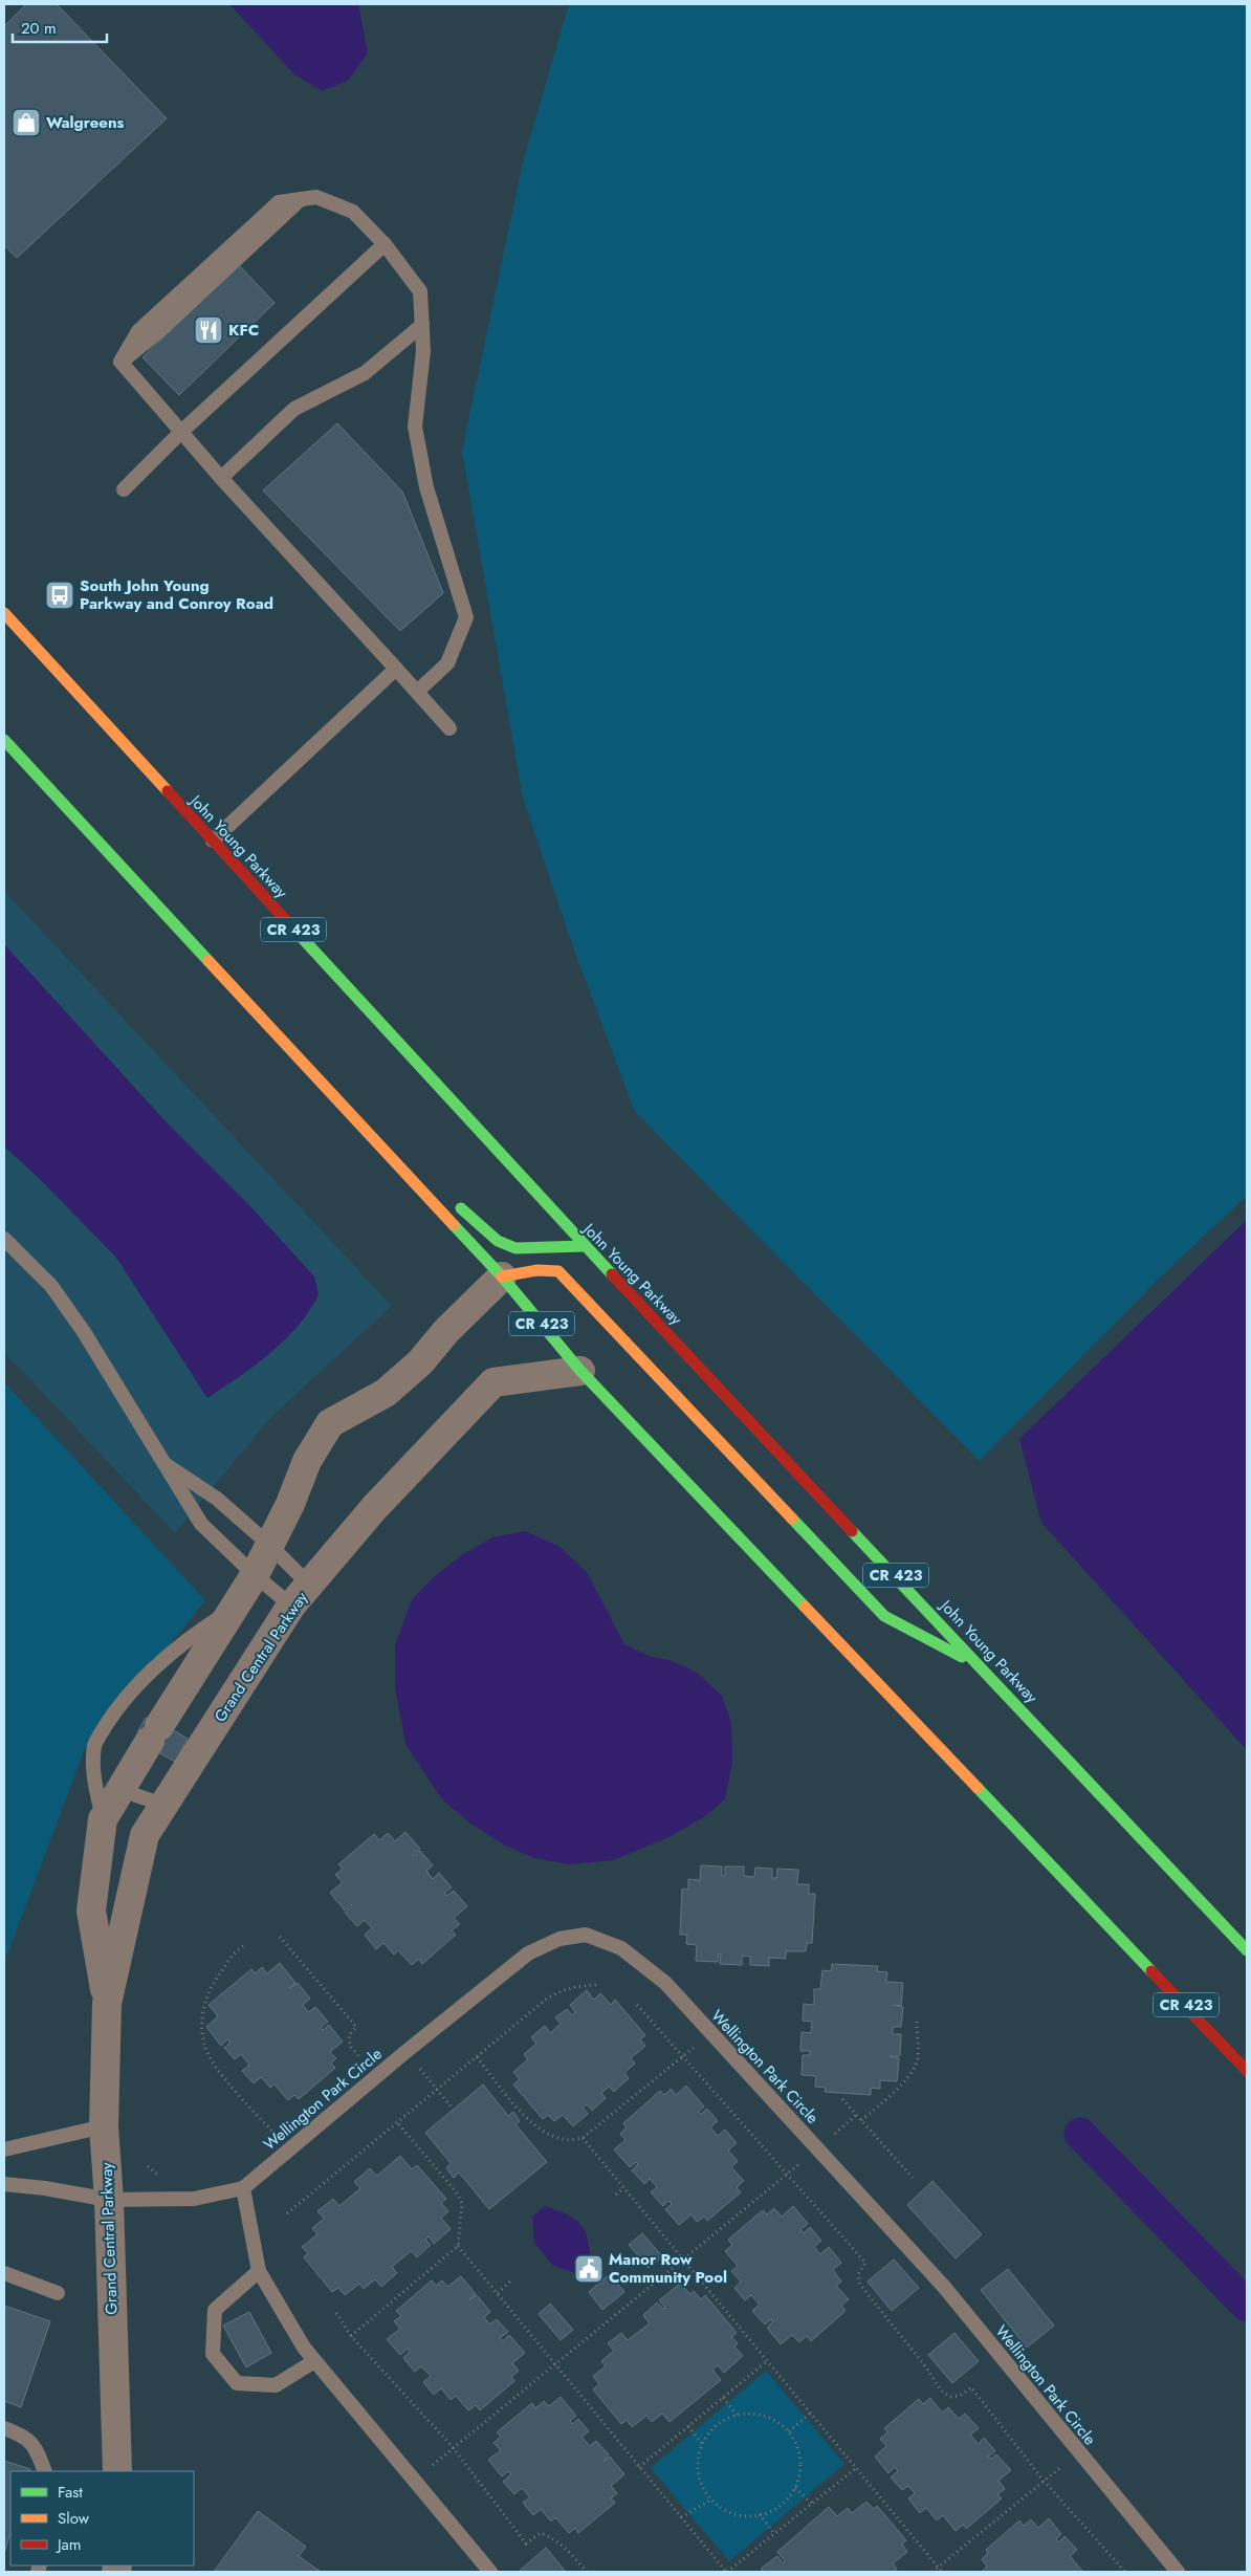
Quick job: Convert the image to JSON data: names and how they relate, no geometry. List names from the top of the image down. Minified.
{"streets":{"highway":["John Young Parkway","CR 423"],"street":["Grand Central Parkway"],"lane":["Wellington Park Circle"]},"crossings":[["CR 423","Grand Central Parkway"],["Grand Central Parkway","Wellington Park Circle"]],"places":{"shop":["Walgreens"],"restaurant":["KFC"],"bus stop":["South John Young Parkway and Conroy Road"],"public building":["Manor Row Community Pool"]},"legend":["Fast","Slow","Jam"],"scale_bar":"20 m"}
